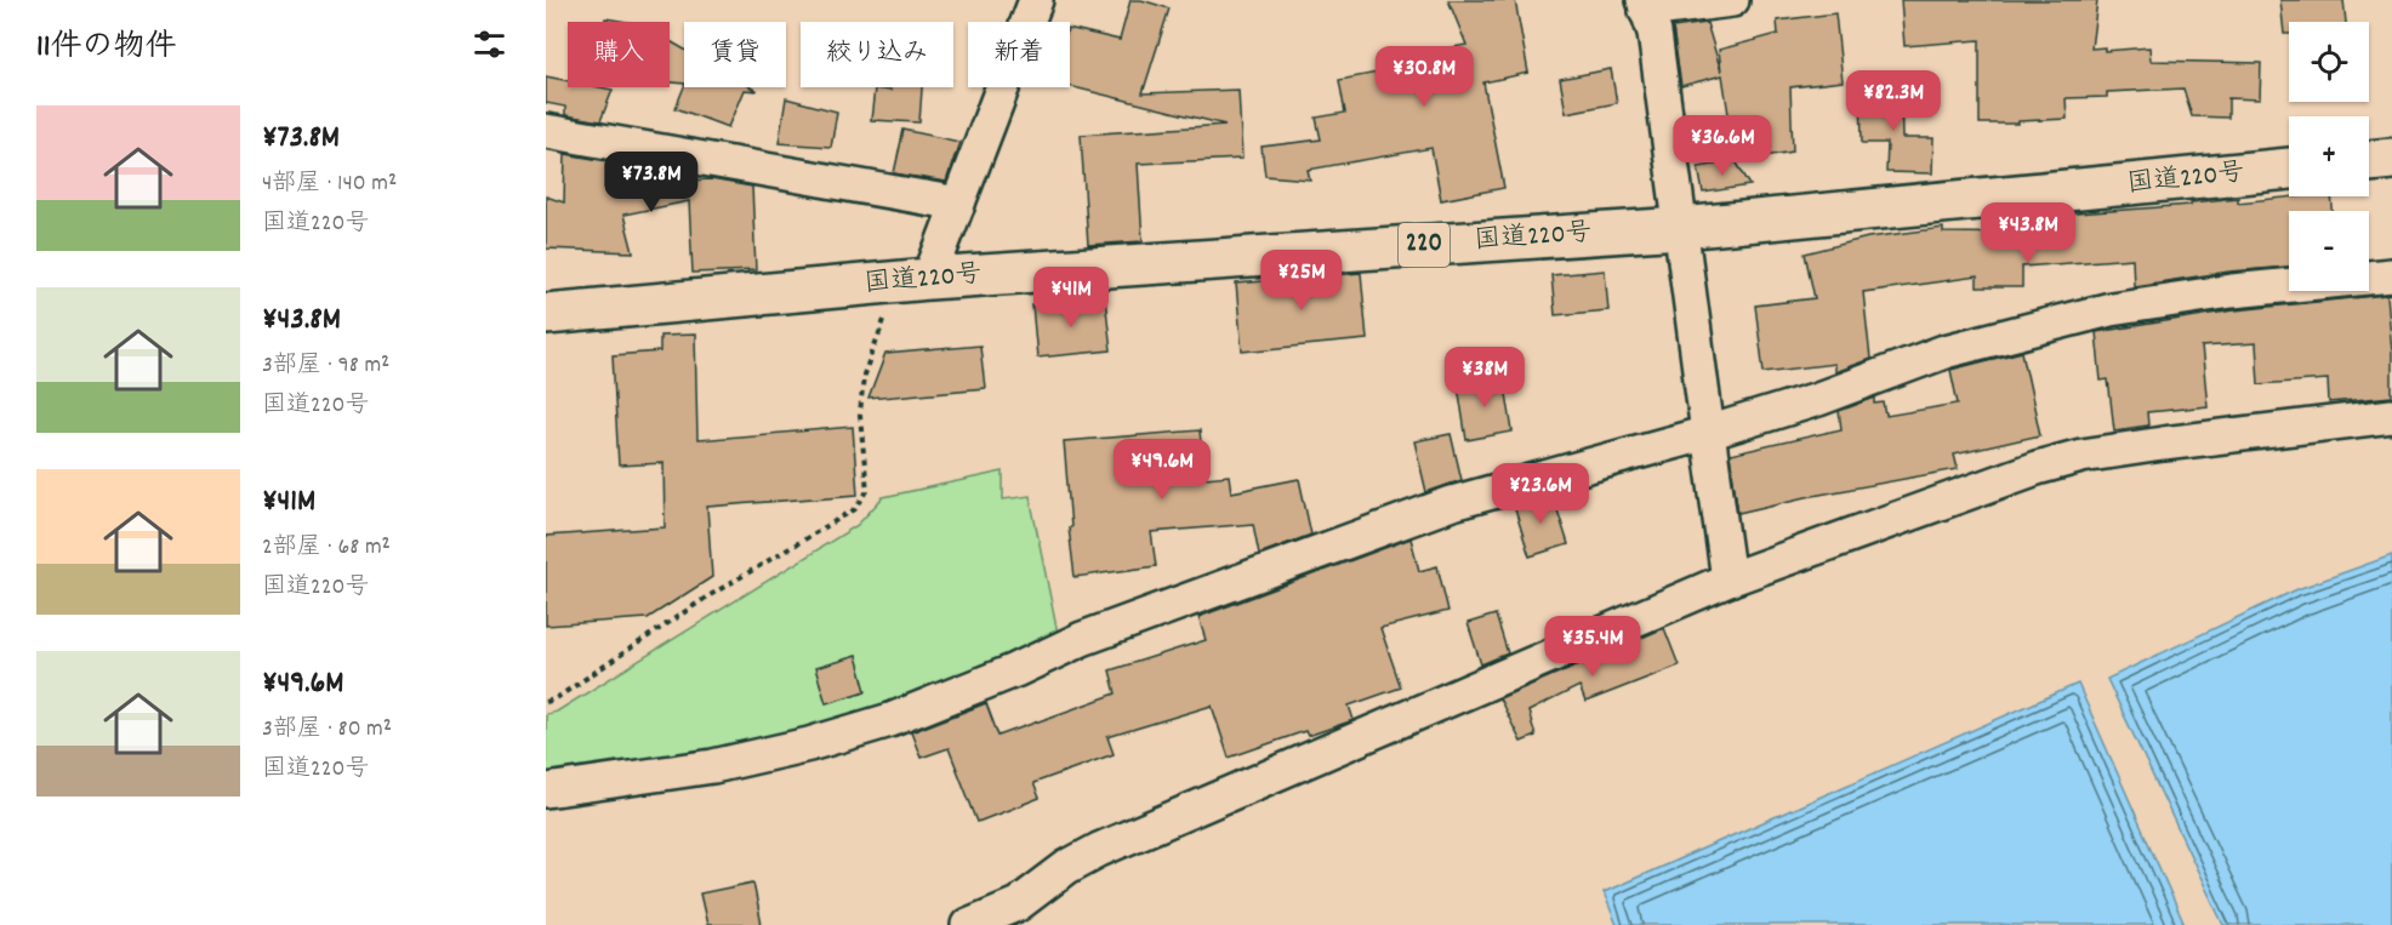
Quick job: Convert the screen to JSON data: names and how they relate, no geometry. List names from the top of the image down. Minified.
{"streets":{"highway":["国道220号","220"]},"page":{"heading":"11件の物件","map_buttons":["+","−"],"chip":["購入","賃貸","絞り込み","新着"],"price":["¥30.8M","¥82.3M","¥36.6M","¥73.8M","¥43.8M","¥25M","¥41M","¥38M","¥49.6M","¥23.6M","¥35.4M"],"list":[{"name":"¥73.8M","note":"4部屋 · 140 m² · 国道220号"},{"name":"¥43.8M","note":"3部屋 · 98 m² · 国道220号"},{"name":"¥41M","note":"2部屋 · 68 m² · 国道220号"},{"name":"¥49.6M","note":"3部屋 · 80 m² · 国道220号"}]}}
